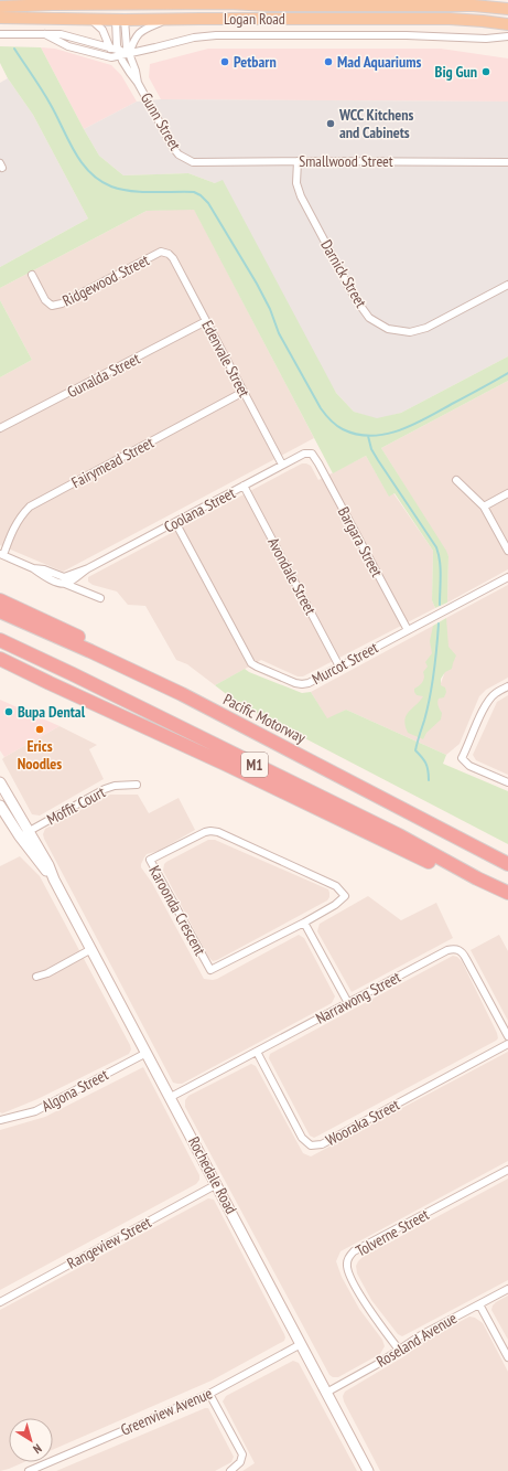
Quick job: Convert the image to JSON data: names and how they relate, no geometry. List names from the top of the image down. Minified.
{"streets":{"highway":["Pacific Motorway","M1"],"main road":["Logan Road","Rochedale Road"],"street":["Gunn Street","Smallwood Street","Darnick Street","Ridgewood Street","Edenvale Street","Gunalda Street","Fairymead Street","Coolana Street","Bargara Street","Avondale Street","Murcot Street","Moffit Court","Karoonda Crescent","Narrawong Street","Algona Street","Wooraka Street","Tolverne Street","Rangeview Street","Roseland Avenue","Greenview Avenue"]},"crossings":[["Logan Road","Gunn Street"],["Gunn Street","Smallwood Street"],["Smallwood Street","Darnick Street"],["Ridgewood Street","Edenvale Street"],["Edenvale Street","Gunalda Street"],["Edenvale Street","Fairymead Street"],["Edenvale Street","Coolana Street"],["Coolana Street","Bargara Street"],["Coolana Street","Avondale Street"],["Coolana Street","Murcot Street"],["Bargara Street","Murcot Street"],["Avondale Street","Murcot Street"],["Moffit Court","Rochedale Road"],["Narrawong Street","Wooraka Street"],["Narrawong Street","Rochedale Road"],["Algona Street","Rochedale Road"],["Rochedale Road","Rangeview Street"],["Rochedale Road","Roseland Avenue"],["Rochedale Road","Greenview Avenue"],["Tolverne Street","Roseland Avenue"]],"places":["Petbarn","Mad Aquariums","Big Gun","WCC Kitchens and Cabinets","Bupa Dental","Erics Noodles"],"north":"bottom right"}
